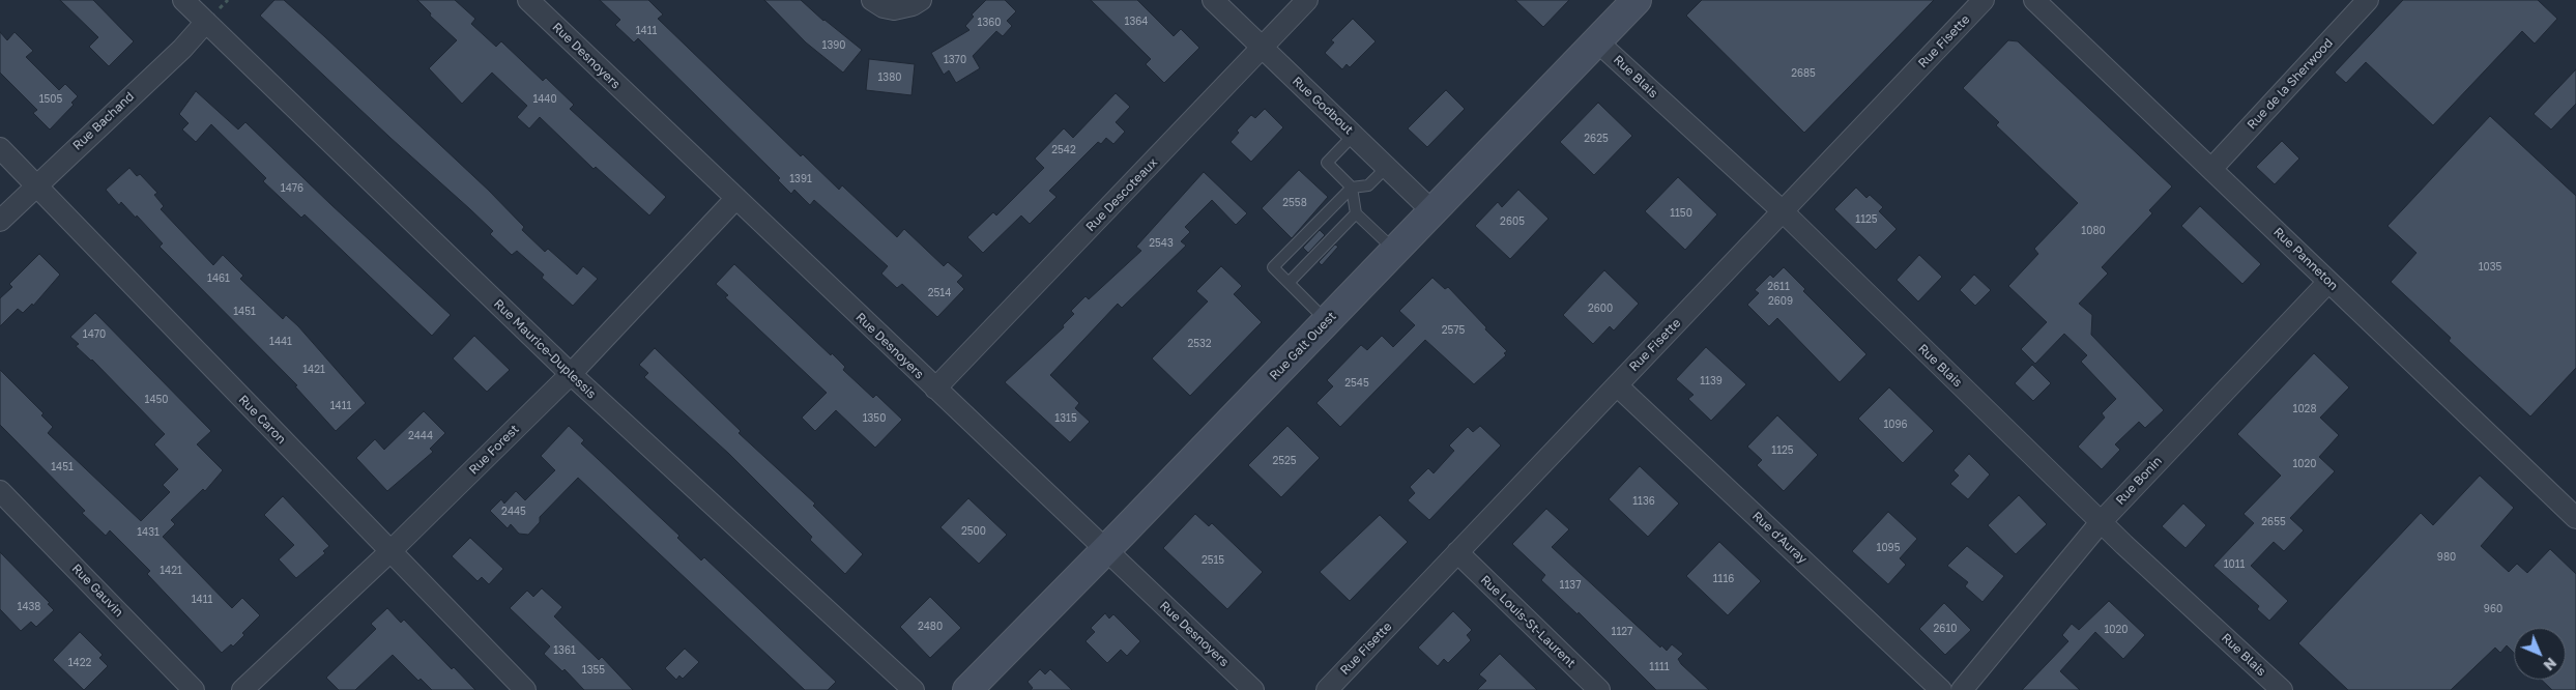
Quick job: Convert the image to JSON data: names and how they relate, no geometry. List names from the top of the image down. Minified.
{"streets":{"street":["Rue Fisette","Rue Desnoyers","Rue Blais","Rue de la Sherwood","Rue Godbout","Rue Bachand","Rue Descoteaux","Rue Panneton","Rue Galt Ouest","Rue Maurice-Duplessis","Rue Caron","Rue Forest","Rue Bonin","Rue d'Auray","Rue Gauvin","Rue Louis-St-Laurent"]},"crossings":[["Rue Fisette","Rue Blais"],["Rue Fisette","Rue d'Auray"],["Rue Fisette","Rue Louis-St-Laurent"],["Rue Desnoyers","Rue Descoteaux"],["Rue Desnoyers","Rue Galt Ouest"],["Rue Desnoyers","Rue Forest"],["Rue Blais","Rue Galt Ouest"],["Rue Blais","Rue Bonin"],["Rue de la Sherwood","Rue Panneton"],["Rue Godbout","Rue Descoteaux"],["Rue Godbout","Rue Galt Ouest"],["Rue Bachand","Rue Maurice-Duplessis"],["Rue Bachand","Rue Caron"],["Rue Panneton","Rue Bonin"],["Rue Maurice-Duplessis","Rue Forest"],["Rue Caron","Rue Forest"]],"house_numbers":["1364","1360","1411","1390","1370","2685","1380","1505","1440","2625","2542","1391","1476","2558","1150","1125","2605","1080","2543","1035","1461","2611","2514","2609","2600","1451","2575","1470","1441","2532","1421","1139","2545","1450","1411","1028","1350","1315","1096","2444","1125","2525","1020","1451","1136","2445","2655","2500","1431","1095","980","2515","1011","1421","1116","1137","1411","1438","960","2480","2610","1020","1127","1361","1422","1111","1355"],"north":"bottom right"}
